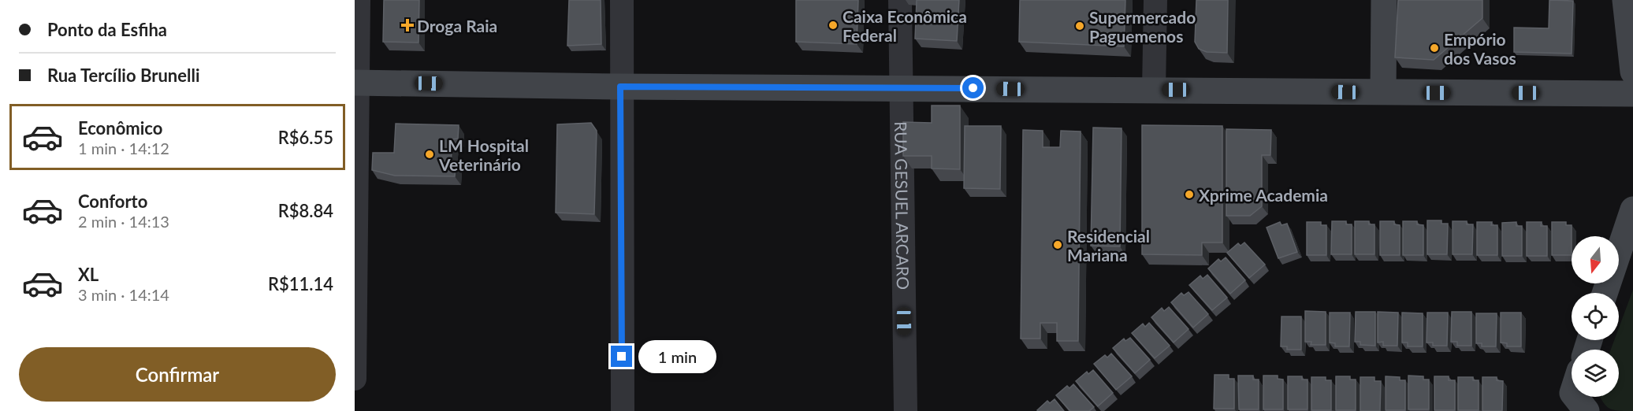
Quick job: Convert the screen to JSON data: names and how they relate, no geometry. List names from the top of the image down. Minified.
{"streets":{"street":["RUA GESUEL ARCARO"]},"places":{"health":["Droga Raia"],"other":["Caixa Econômica Federal","Supermercado Paguemenos","Empório dos Vasos","LM Hospital Veterinário","Xprime Academia","Residencial Mariana"]},"north":"bottom","page":{"banner":["Ponto da Esfiha","Rua Tercílio Brunelli"],"list":[{"name":"Econômico","note":"1 min · 14:12","value":"R$6.55"},{"name":"Conforto","note":"2 min · 14:13","value":"R$8.84"},{"name":"XL","note":"3 min · 14:14","value":"R$11.14"}],"buttons":"Confirmar","bubble":"1 min"}}
